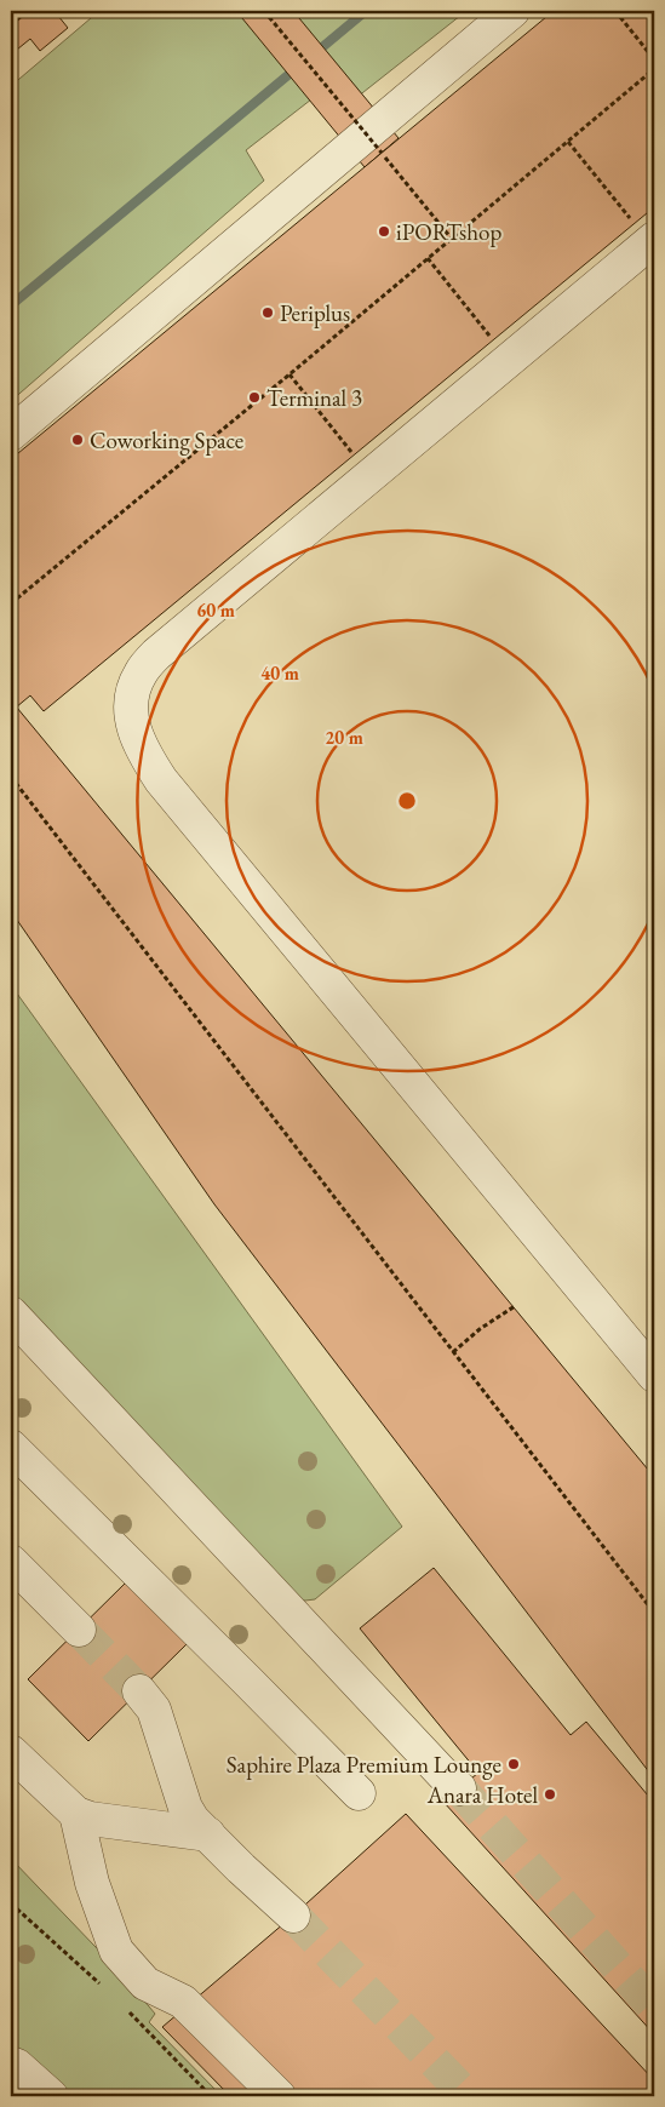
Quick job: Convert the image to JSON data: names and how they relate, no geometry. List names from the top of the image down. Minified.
{"places":["iPORTshop","Periplus","Terminal 3","Coworking Space","Saphire Plaza Premium Lounge","Anara Hotel"],"rings":["60 m","40 m","20 m"]}
